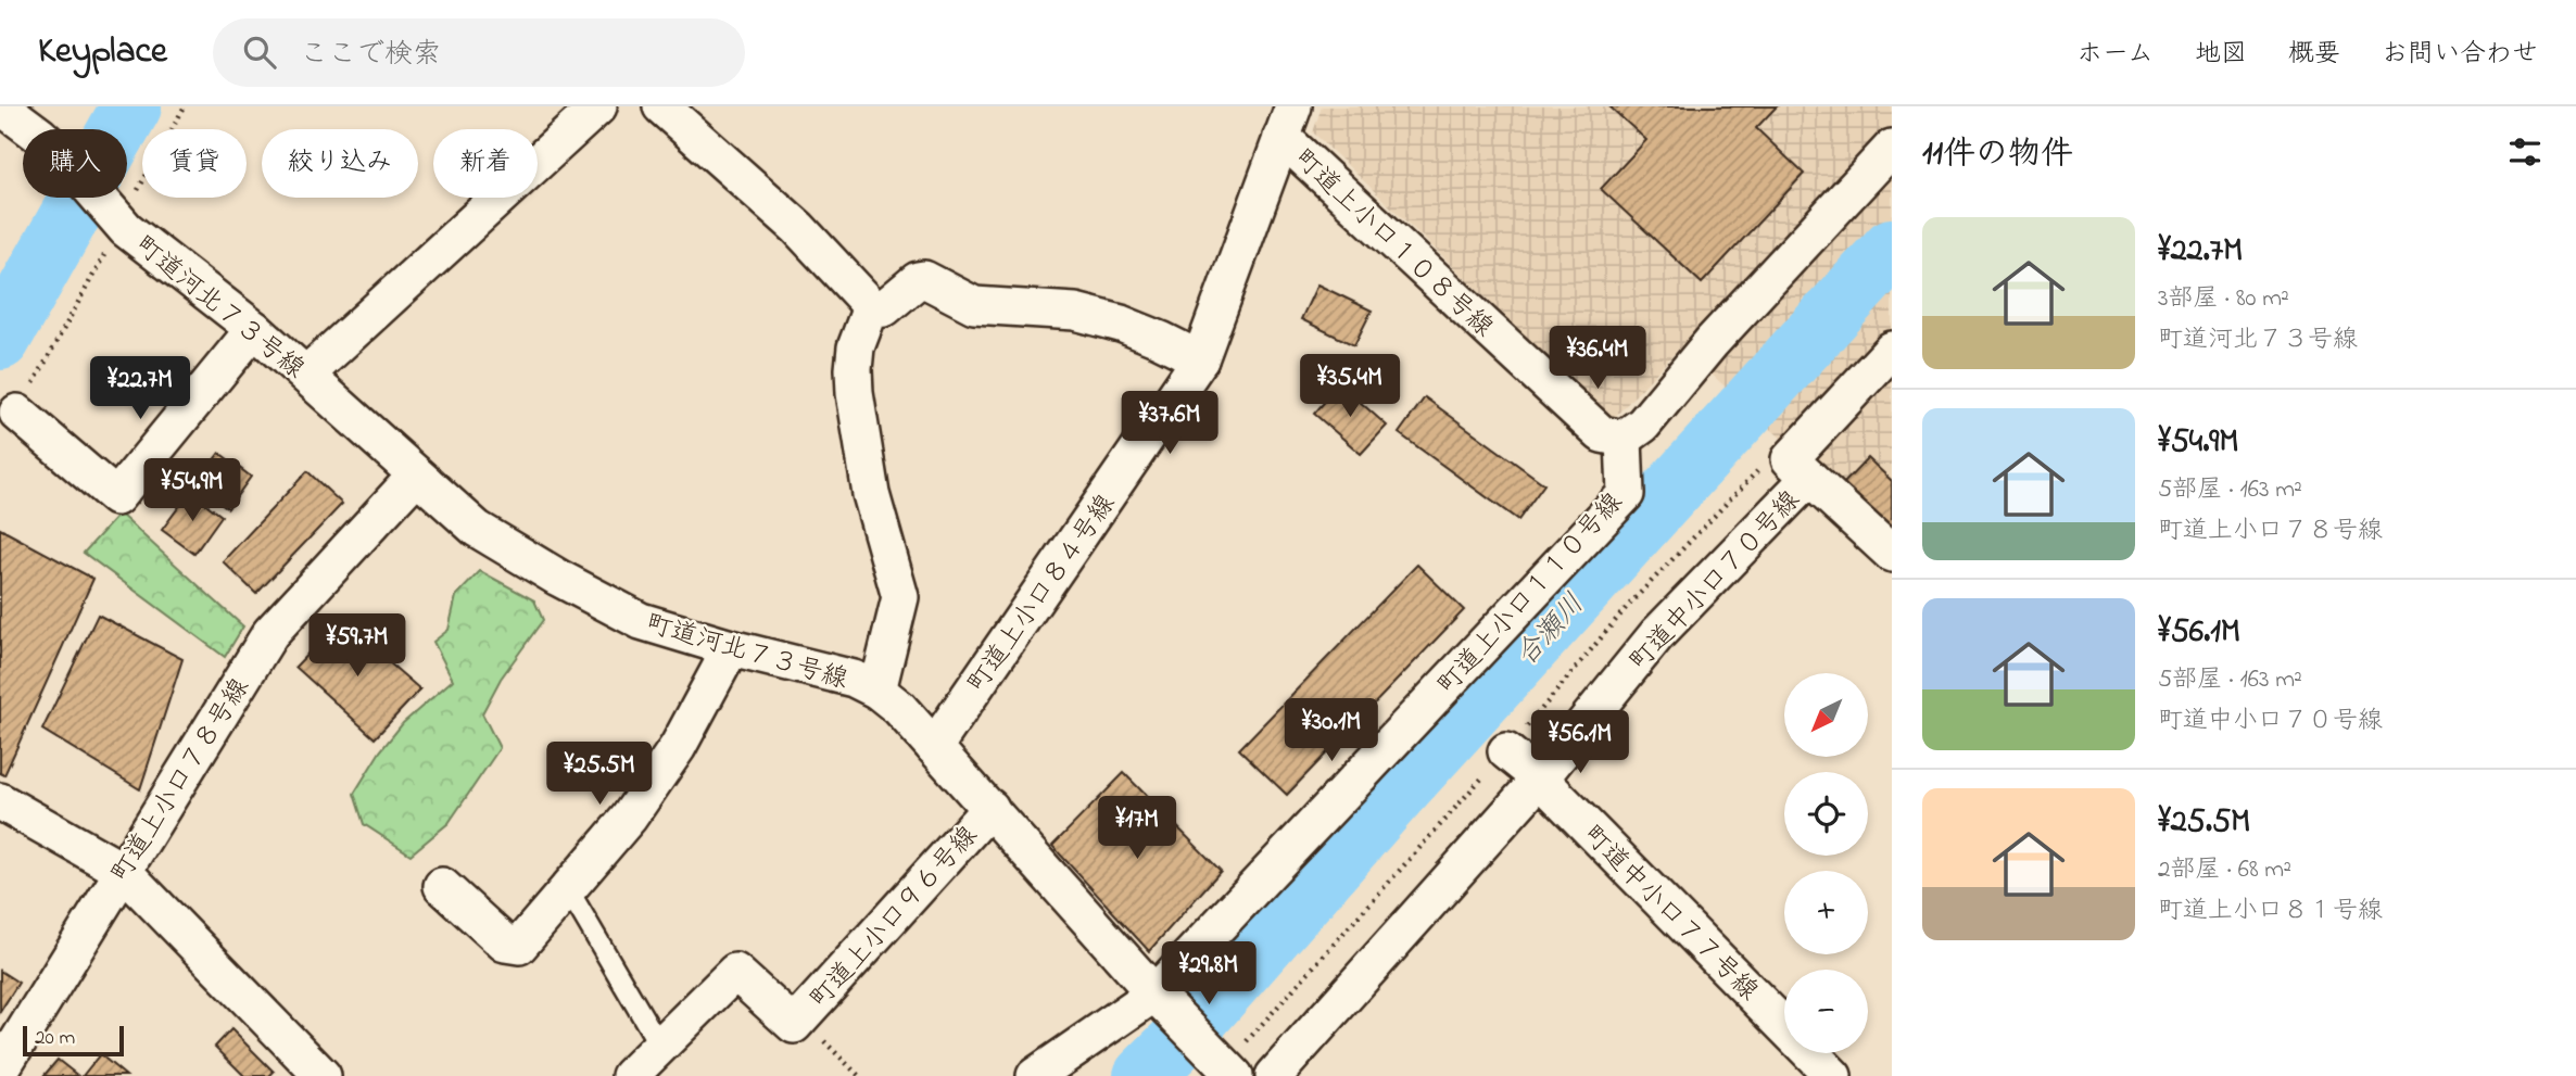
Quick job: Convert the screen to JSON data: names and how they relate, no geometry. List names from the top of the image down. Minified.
{"streets":{"street":["町道上小口１０８号線","町道河北７３号線","町道中小口７０号線","町道上小口８４号線","町道上小口１１０号線","町道上小口７８号線","町道中小口７７号線","町道上小口９６号線"]},"crossings":[["町道上小口１０８号線","町道上小口８４号線"],["町道上小口１０８号線","町道上小口１１０号線"],["町道河北７３号線","町道上小口８４号線"],["町道河北７３号線","町道上小口１１０号線"],["町道河北７３号線","町道上小口７８号線"],["町道河北７３号線","町道上小口９６号線"],["町道中小口７０号線","町道中小口７７号線"]],"water":["合瀬川"],"scale_bar":"20 m","north":"bottom left","page":{"header":"Keyplace","search":"ここで検索","nav":["ホーム","地図","概要","お問い合わせ"],"heading":"11件の物件","chip":["購入","賃貸","絞り込み","新着"],"list":[{"name":"¥22.7M","note":"3部屋 · 80 m² · 町道河北７３号線"},{"name":"¥54.9M","note":"5部屋 · 163 m² · 町道上小口７８号線"},{"name":"¥56.1M","note":"5部屋 · 163 m² · 町道中小口７０号線"},{"name":"¥25.5M","note":"2部屋 · 68 m² · 町道上小口８１号線"}],"price":["¥36.4M","¥35.4M","¥22.7M","¥37.6M","¥54.9M","¥59.7M","¥30.1M","¥56.1M","¥25.5M","¥17M","¥29.8M"],"map_buttons":["+","−"],"scale":"20 m"}}
